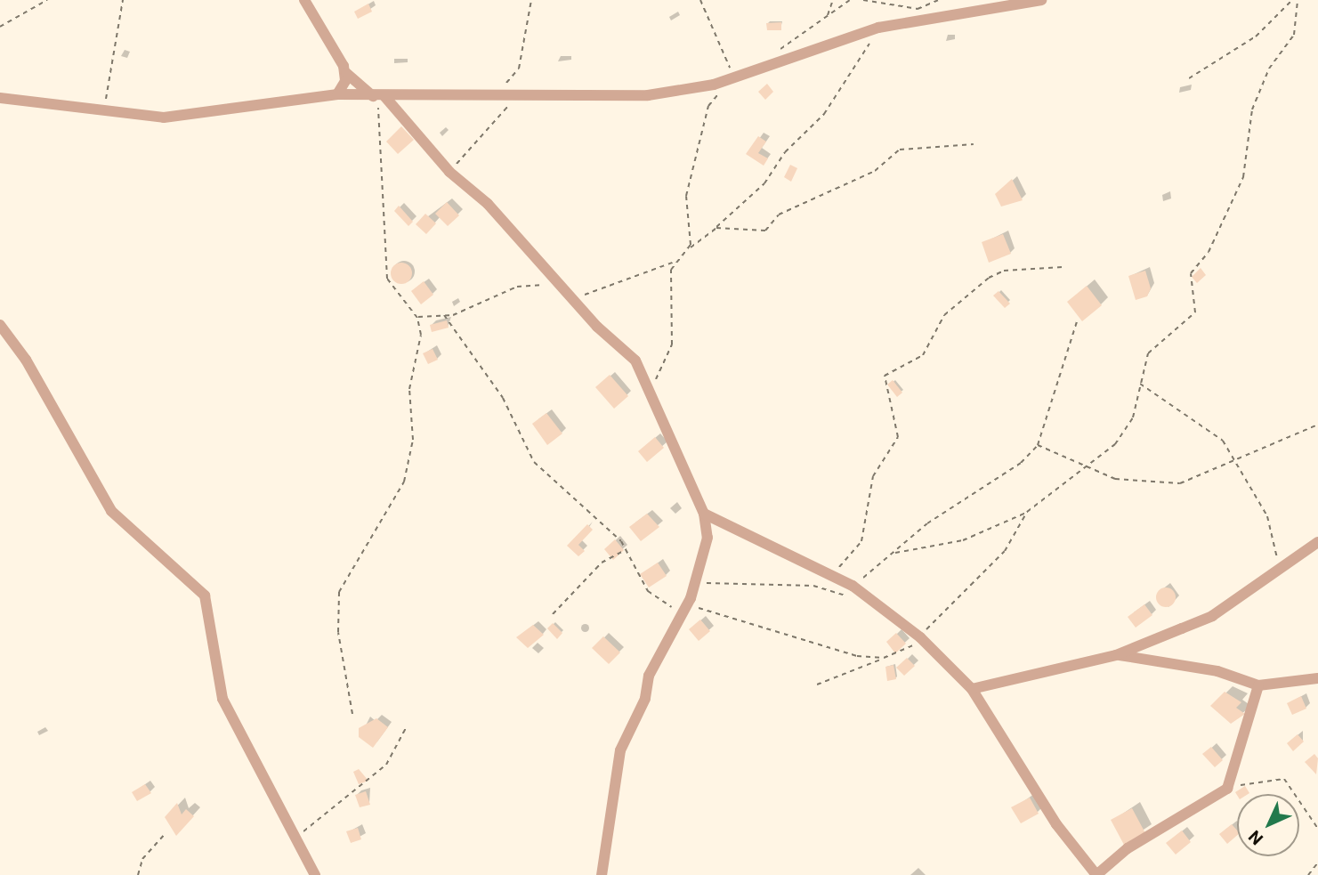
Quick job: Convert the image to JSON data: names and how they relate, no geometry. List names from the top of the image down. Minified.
{"north":"bottom left"}
